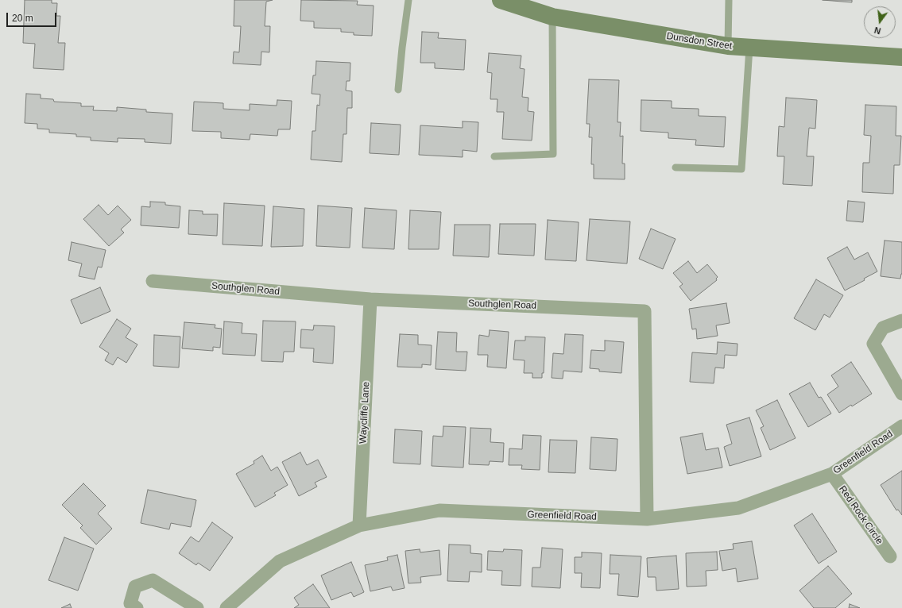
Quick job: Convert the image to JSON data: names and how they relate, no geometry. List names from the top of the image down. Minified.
{"streets":{"main road":["Dunsdon Street"],"street":["Southglen Road","Waycliffe Lane","Greenfield Road","Red Rock Circle"]},"crossings":[["Southglen Road","Waycliffe Lane"],["Southglen Road","Greenfield Road"],["Waycliffe Lane","Greenfield Road"],["Greenfield Road","Red Rock Circle"]],"scale_bar":"20 m","north":"bottom"}
